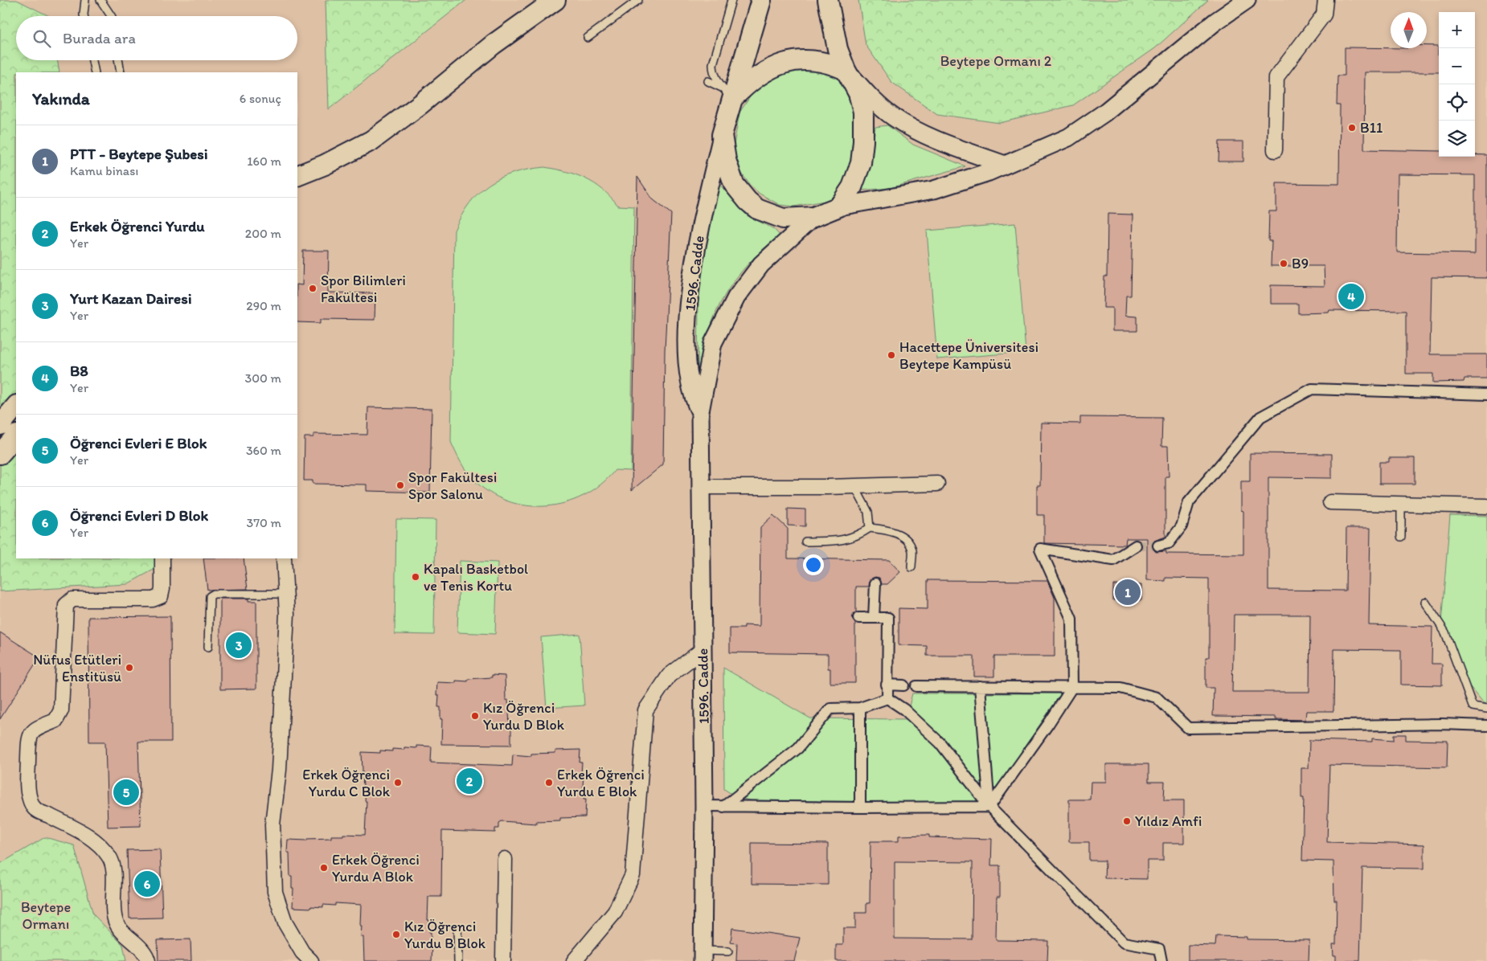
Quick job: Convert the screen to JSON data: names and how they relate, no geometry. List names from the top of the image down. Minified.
{"streets":{"main road":["1596. Cadde"]},"parks":["Beytepe Ormanı 2","Beytepe Ormanı"],"places":["B11","B9","Spor Bilimleri Fakültesi","Hacettepe Üniversitesi Beytepe Kampüsü","Spor Fakültesi Spor Salonu","Kapalı Basketbol ve Tenis Kortu","Nüfus Etütleri Enstitüsü","Kız Öğrenci Yurdu D Blok","Erkek Öğrenci Yurdu C Blok","Erkek Öğrenci Yurdu E Blok","Yıldız Amfi","Erkek Öğrenci Yurdu A Blok","Kız Öğrenci Yurdu B Blok"],"north":"top","page":{"map_buttons":["+","−"],"search":"Burada ara","heading":["Yakında","6 sonuç"],"list":[{"mark":"1","name":"PTT - Beytepe Şubesi","note":"Kamu binası","value":"160 m"},{"mark":"2","name":"Erkek Öğrenci Yurdu","note":"Yer","value":"200 m"},{"mark":"3","name":"Yurt Kazan Dairesi","note":"Yer","value":"290 m"},{"mark":"4","name":"B8","note":"Yer","value":"300 m"},{"mark":"5","name":"Öğrenci Evleri E Blok","note":"Yer","value":"360 m"},{"mark":"6","name":"Öğrenci Evleri D Blok","note":"Yer","value":"370 m"}],"pins":["4","1","3","2","5","6"]}}
